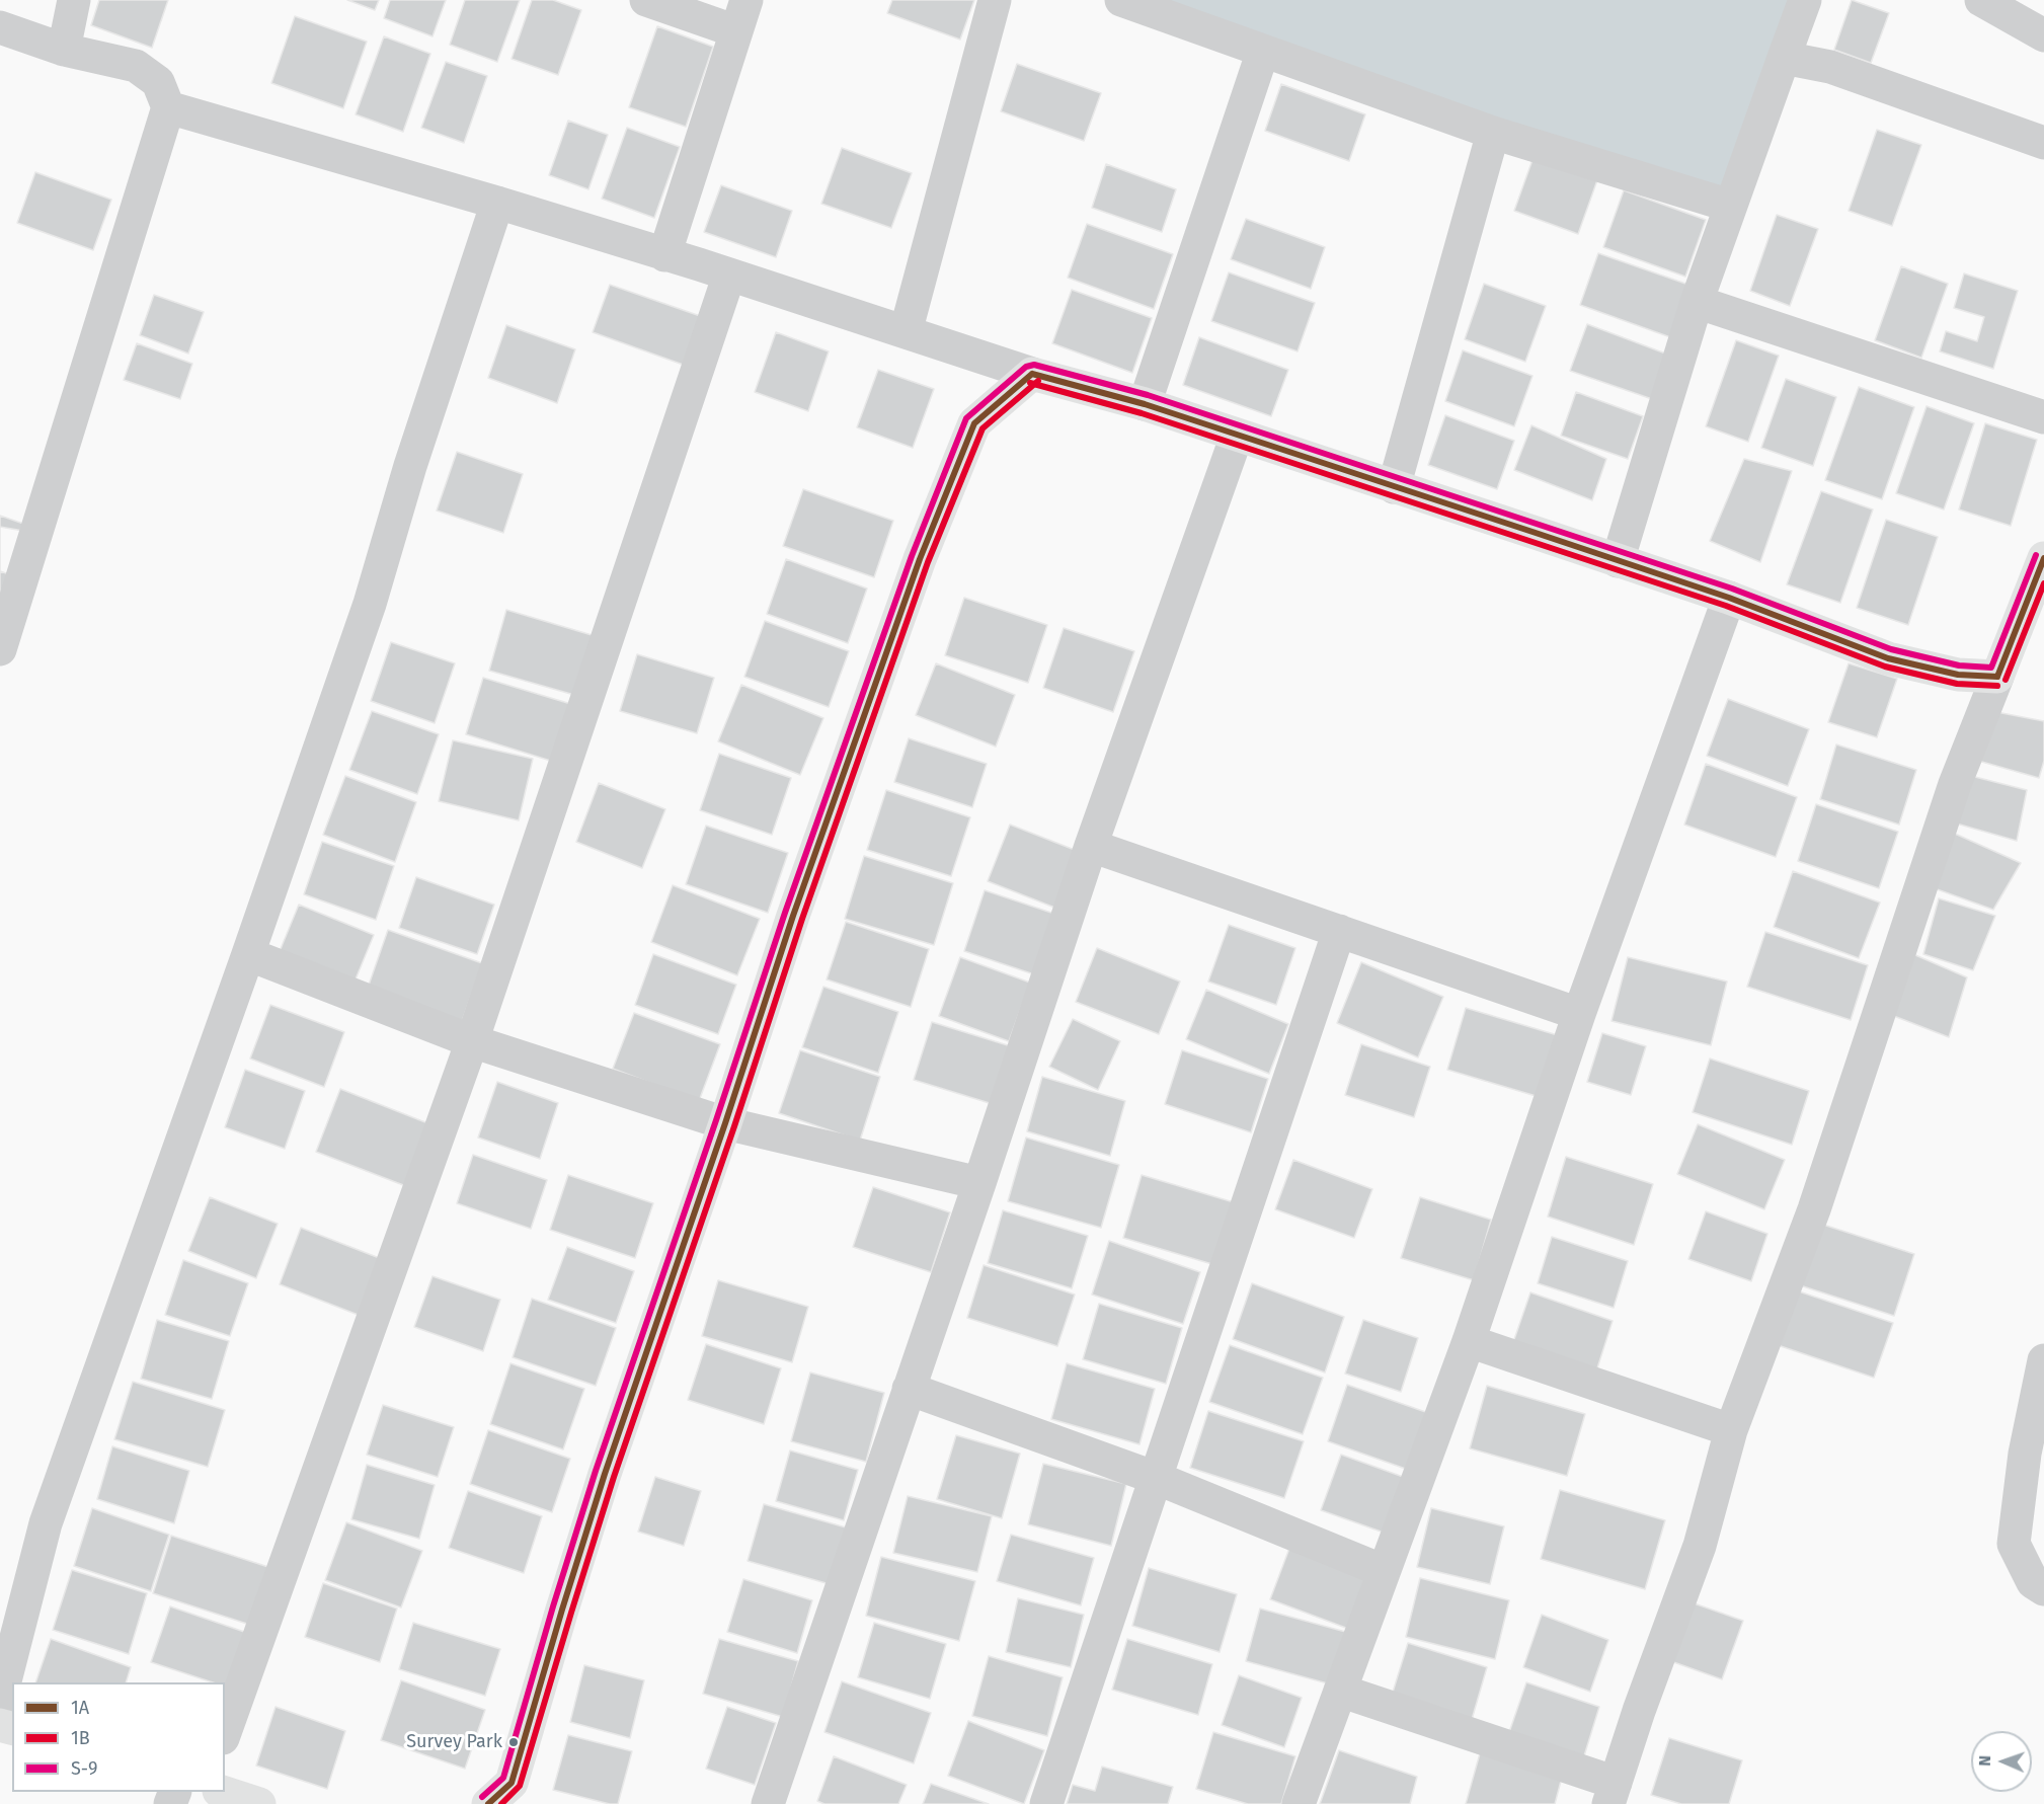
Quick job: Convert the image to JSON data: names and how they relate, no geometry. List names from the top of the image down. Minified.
{"places":["Survey Park"],"lines":["transit line S-9","transit line 1A","transit line 1B"],"legend":["1A","1B","S-9"],"north":"left"}
